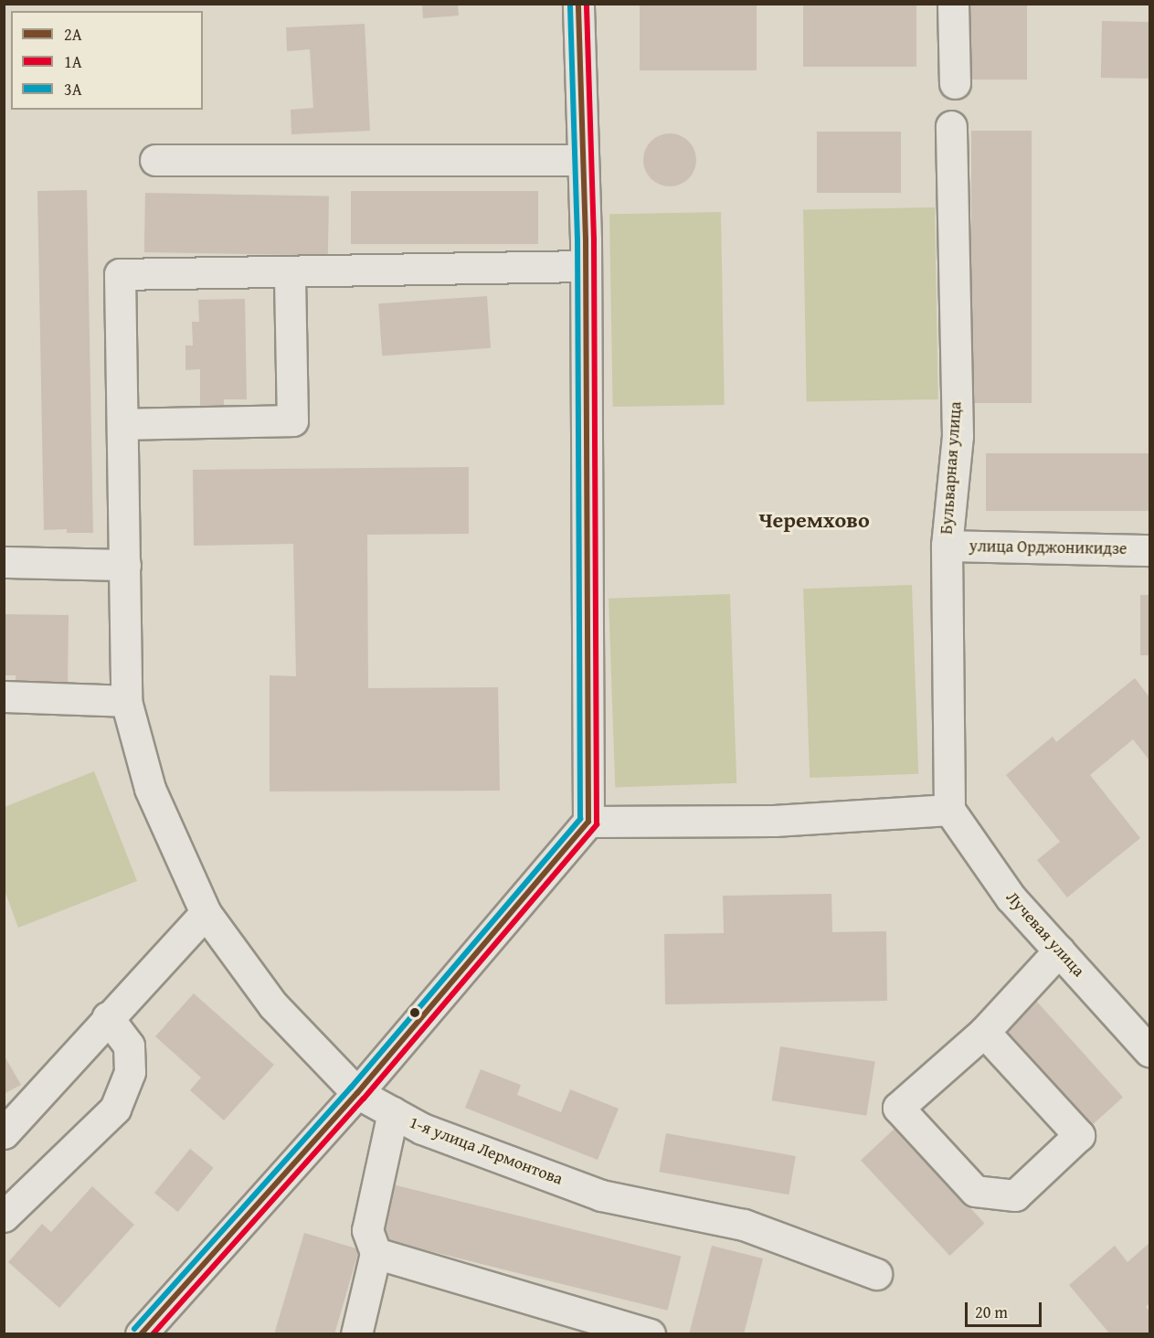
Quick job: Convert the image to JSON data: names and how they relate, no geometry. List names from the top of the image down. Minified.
{"streets":{"street":["Бульварная улица","улица Орджоникидзе","Лучевая улица","1-я улица Лермонтова"]},"crossings":[["Бульварная улица","улица Орджоникидзе"],["Бульварная улица","Лучевая улица"]],"districts":["Черемхово"],"lines":["transit line 2А","transit line 1А","transit line 3А"],"legend":["2А","1А","3А"],"scale_bar":"20 m"}
